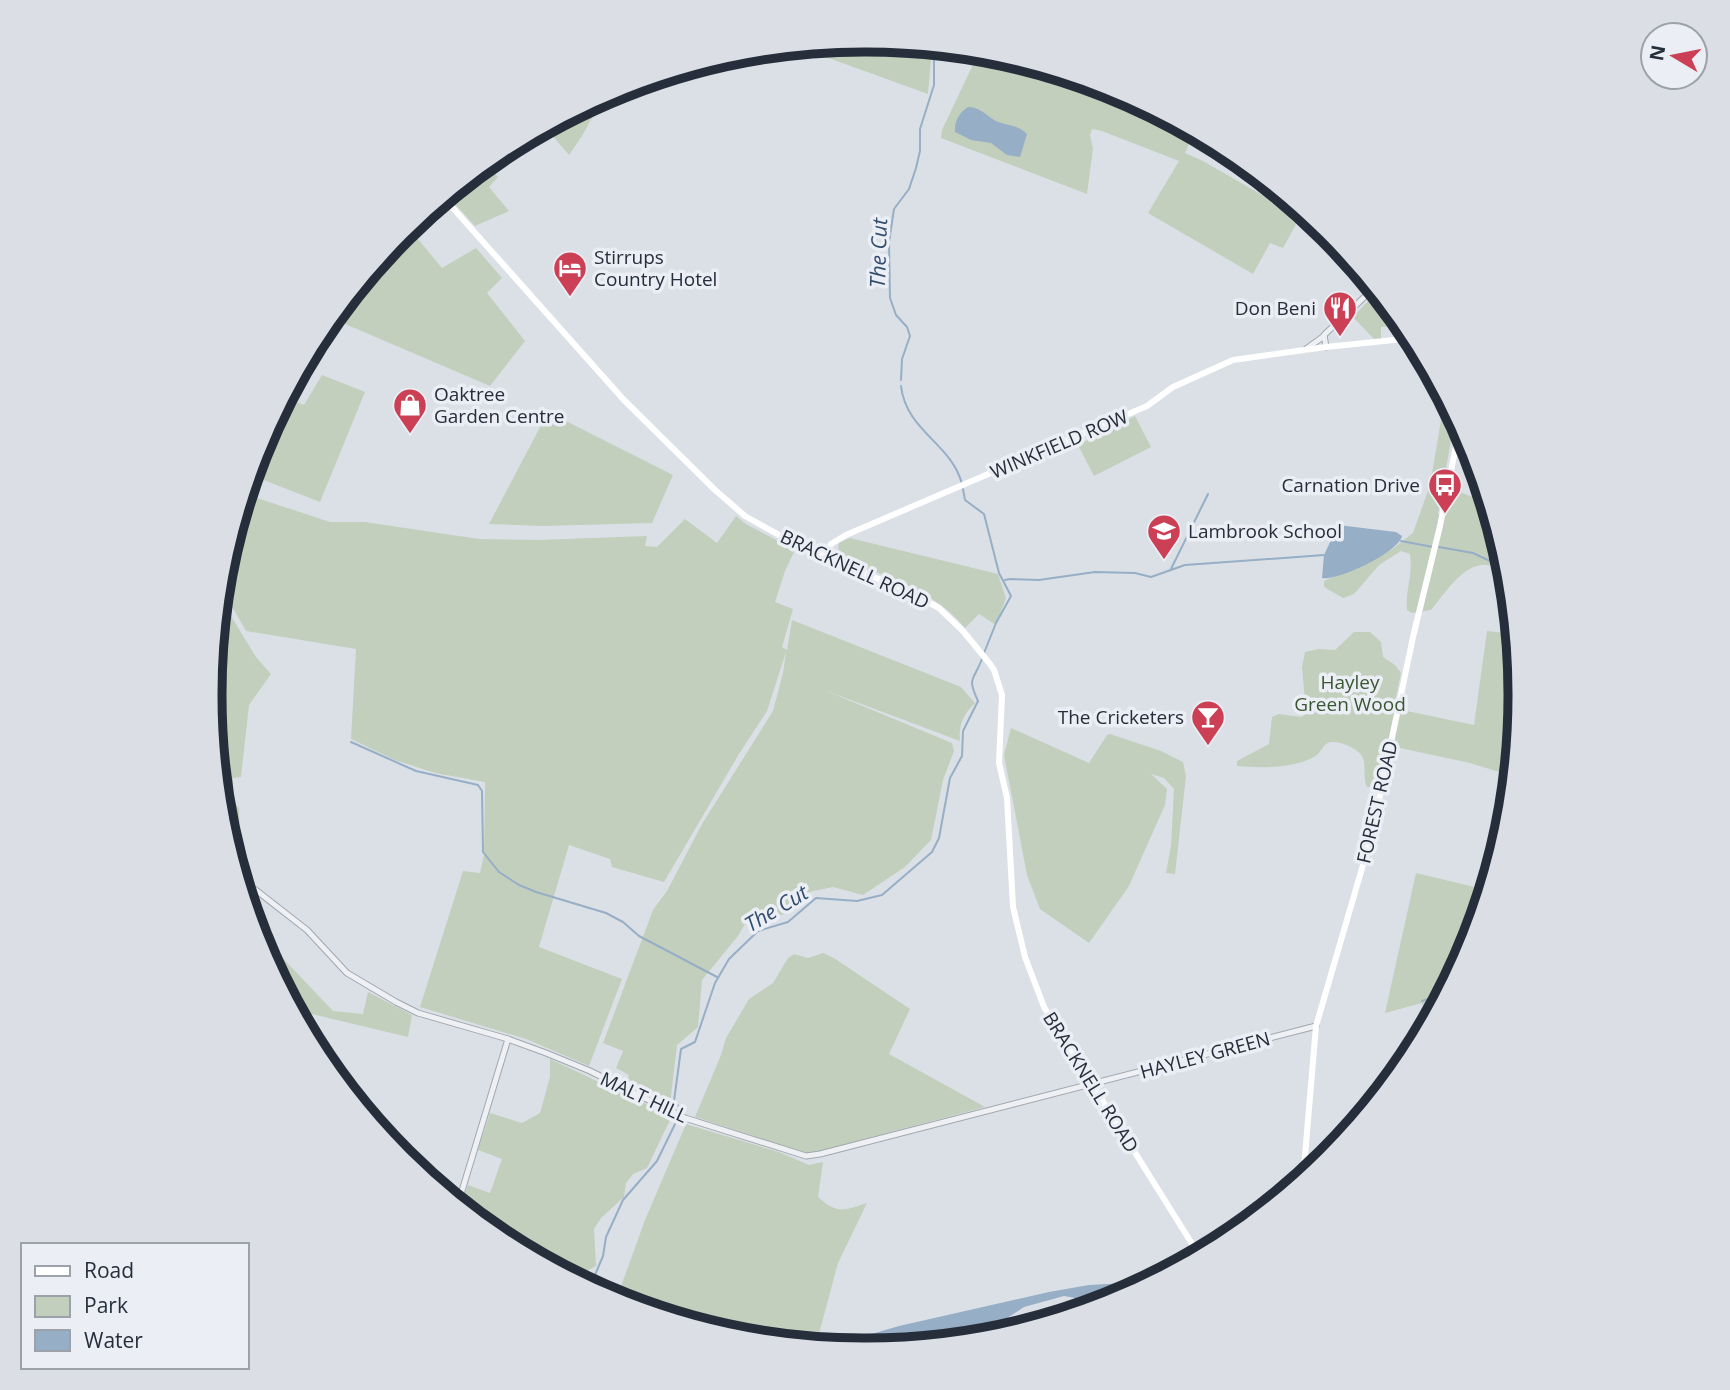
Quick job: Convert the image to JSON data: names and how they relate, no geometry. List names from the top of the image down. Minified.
{"streets":{"main road":["WINKFIELD ROW","BRACKNELL ROAD","FOREST ROAD"],"street":["HAYLEY GREEN","MALT HILL"]},"crossings":[["WINKFIELD ROW","BRACKNELL ROAD"],["BRACKNELL ROAD","HAYLEY GREEN"],["BRACKNELL ROAD","MALT HILL"],["FOREST ROAD","HAYLEY GREEN"],["HAYLEY GREEN","MALT HILL"]],"water":["The Cut"],"parks":["Hayley Green Wood"],"places":{"hotel":["Stirrups Country Hotel"],"restaurant":["Don Beni"],"shop":["Oaktree Garden Centre"],"bus stop":["Carnation Drive"],"school or university":["Lambrook School"],"bar":["The Cricketers"]},"legend":["Road","Park","Water"],"north":"left"}
